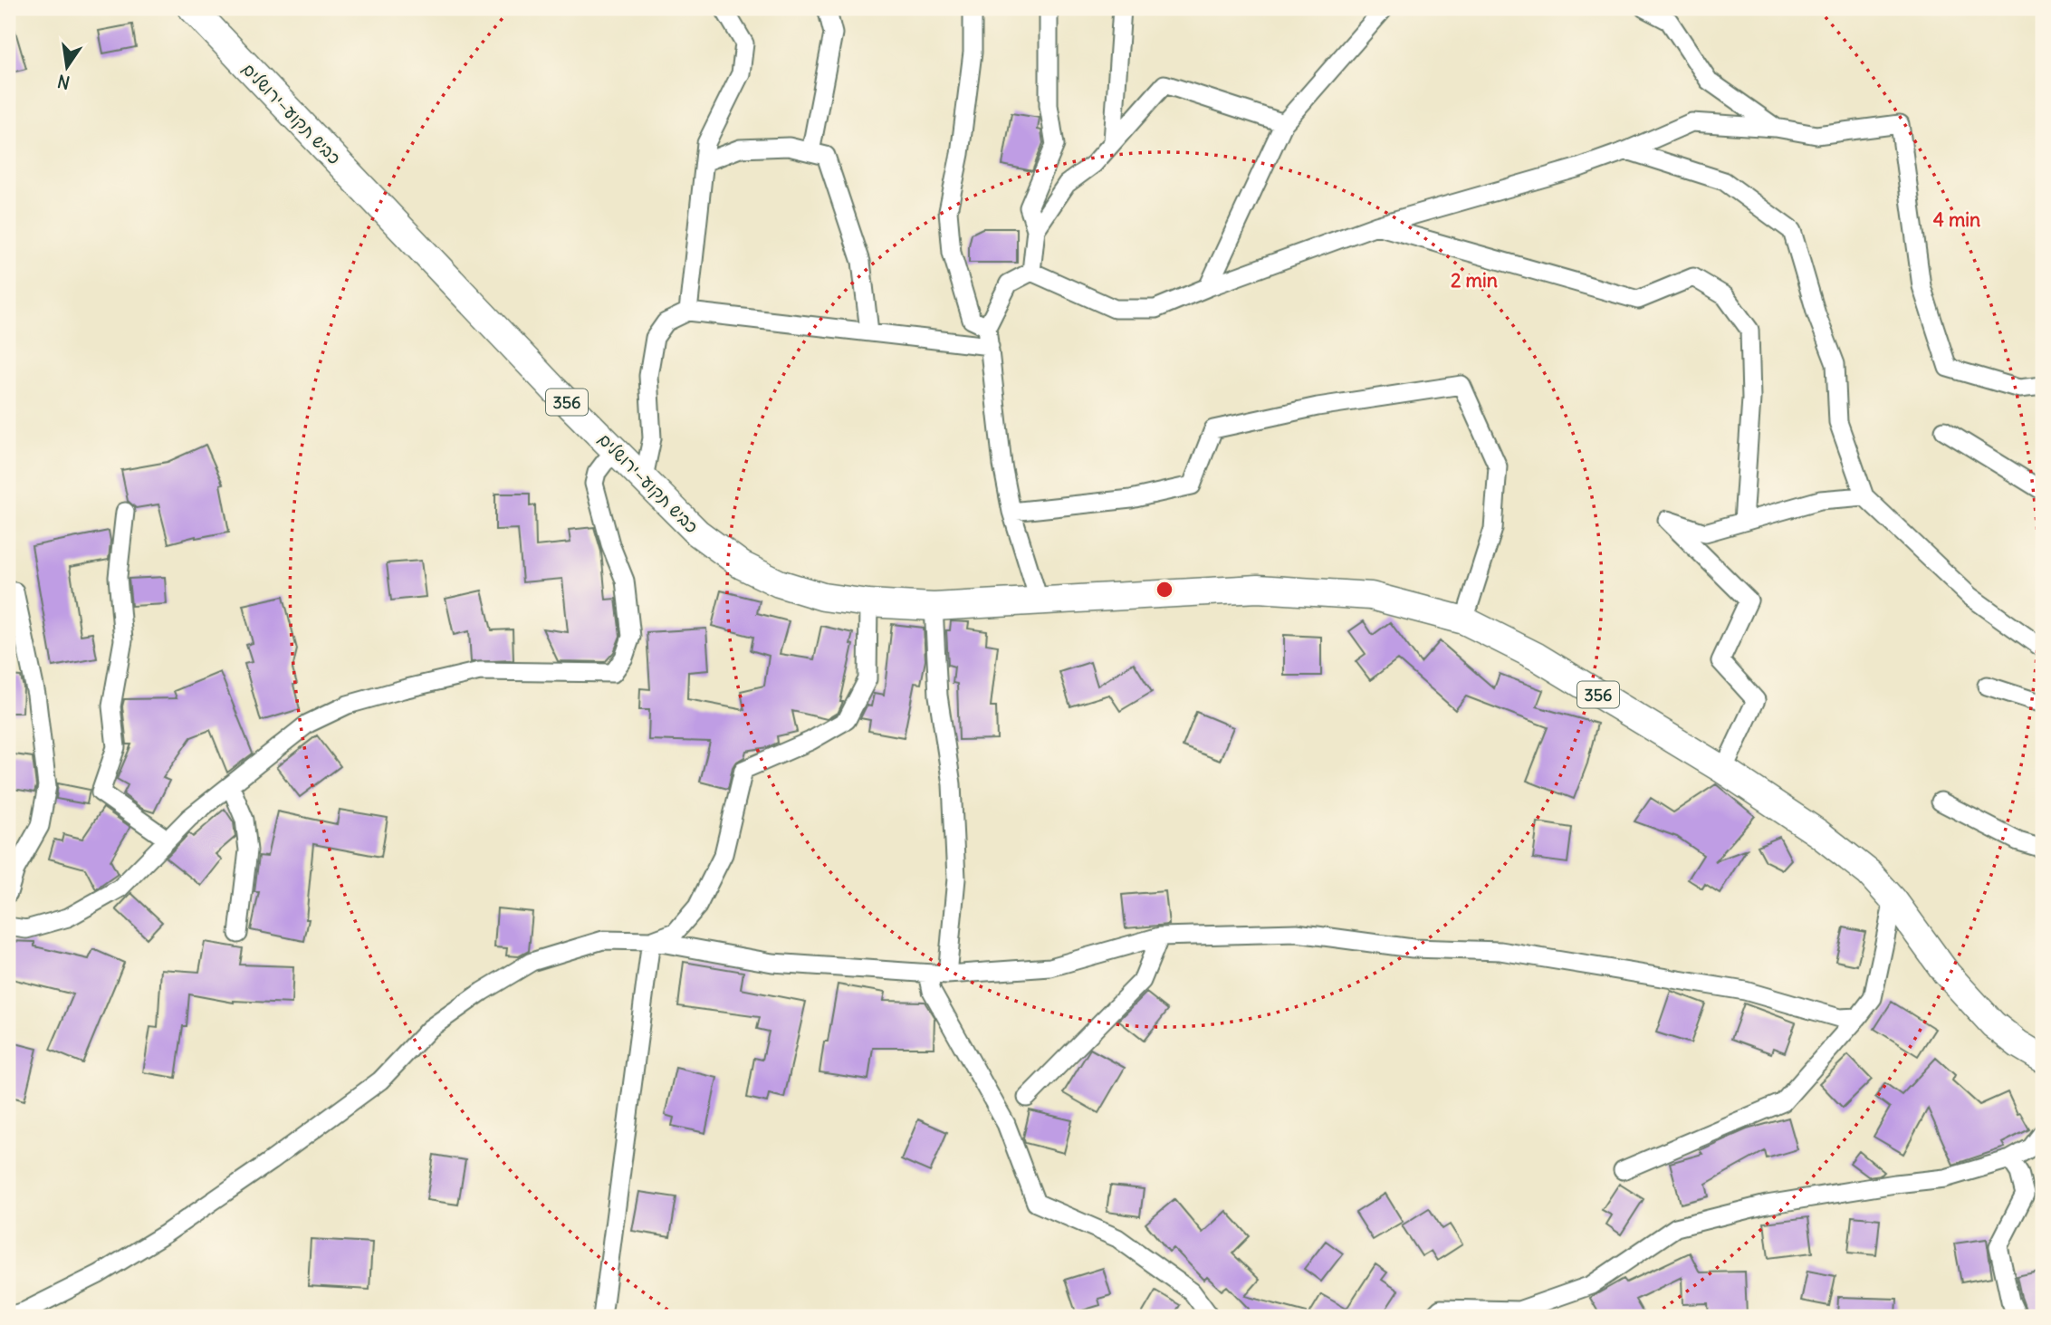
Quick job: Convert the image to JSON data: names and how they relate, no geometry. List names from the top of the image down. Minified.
{"streets":{"main road":["כביש תקוע–ירושלים","356"]},"crossings":[["כביש תקוע–ירושלים","356"]],"north":"bottom","rings":["4 min","2 min"]}
